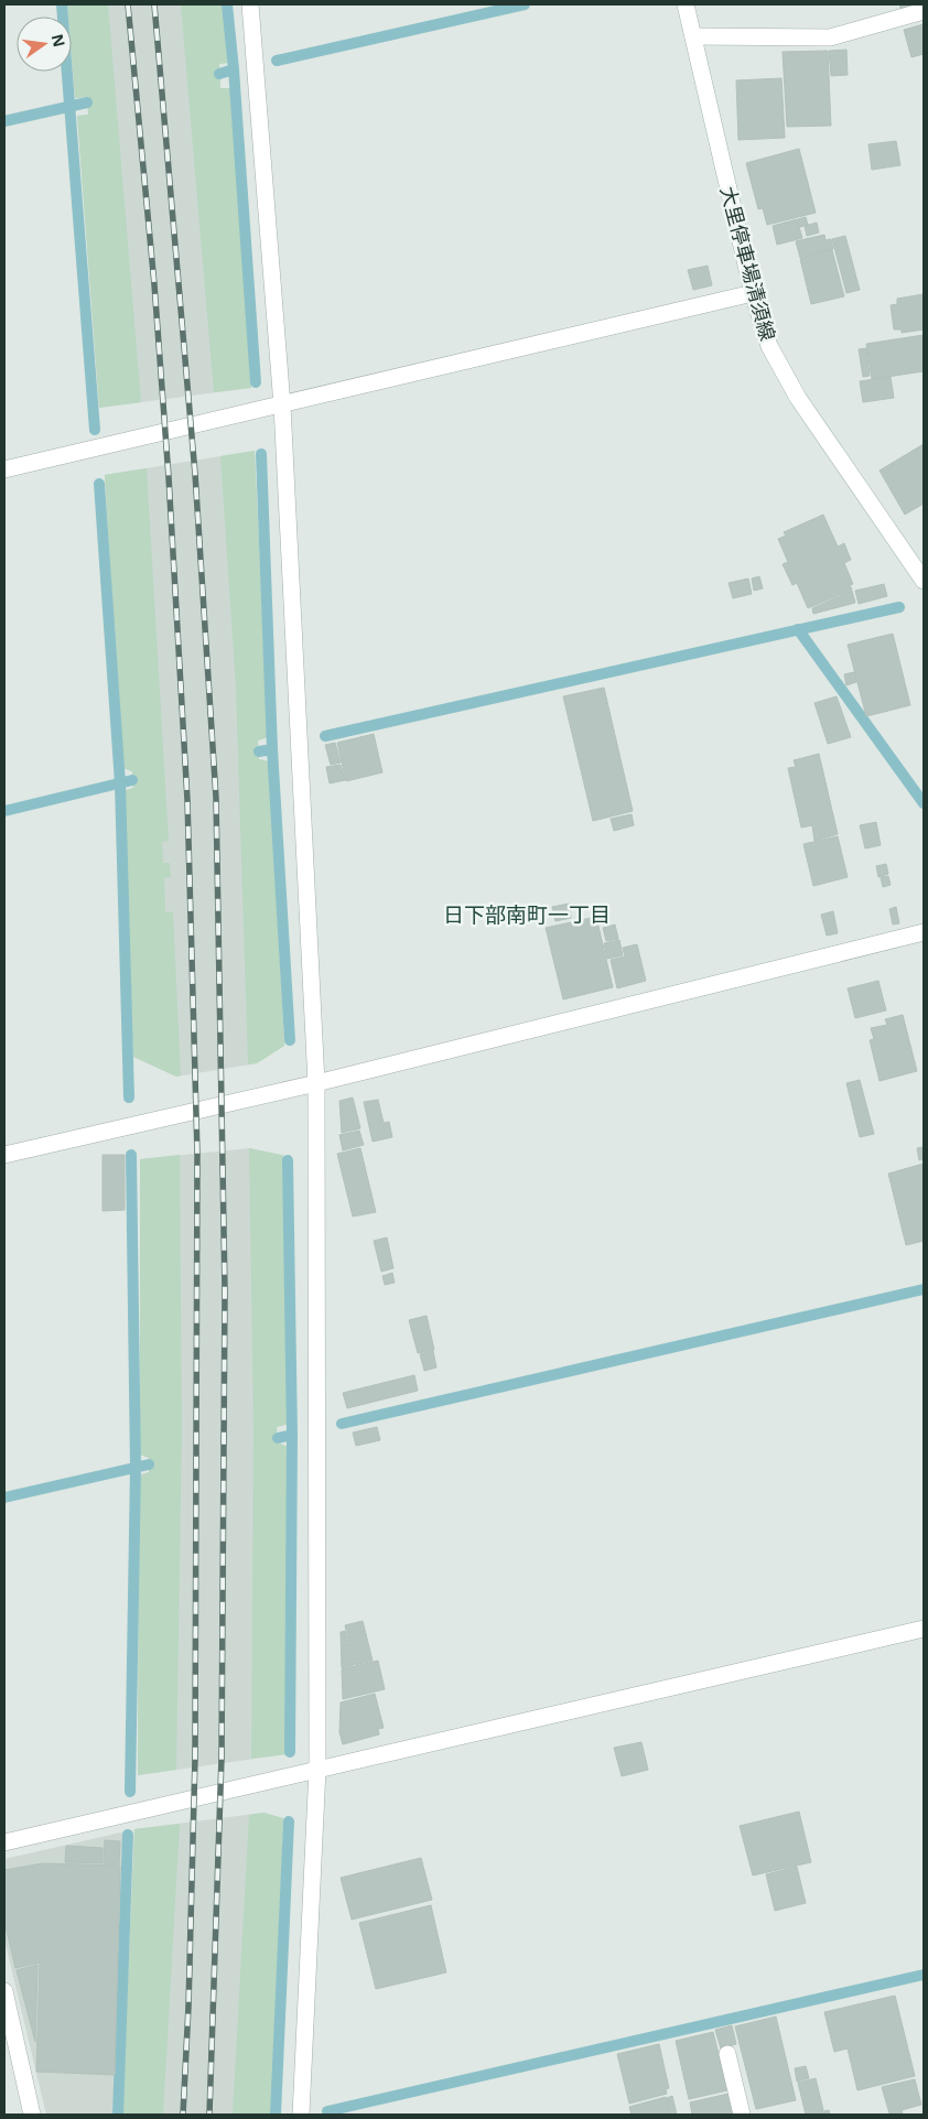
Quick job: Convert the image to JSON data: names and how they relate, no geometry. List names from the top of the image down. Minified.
{"streets":{"street":["大里停車場清須線"]},"districts":["日下部南町一丁目"],"north":"right"}
